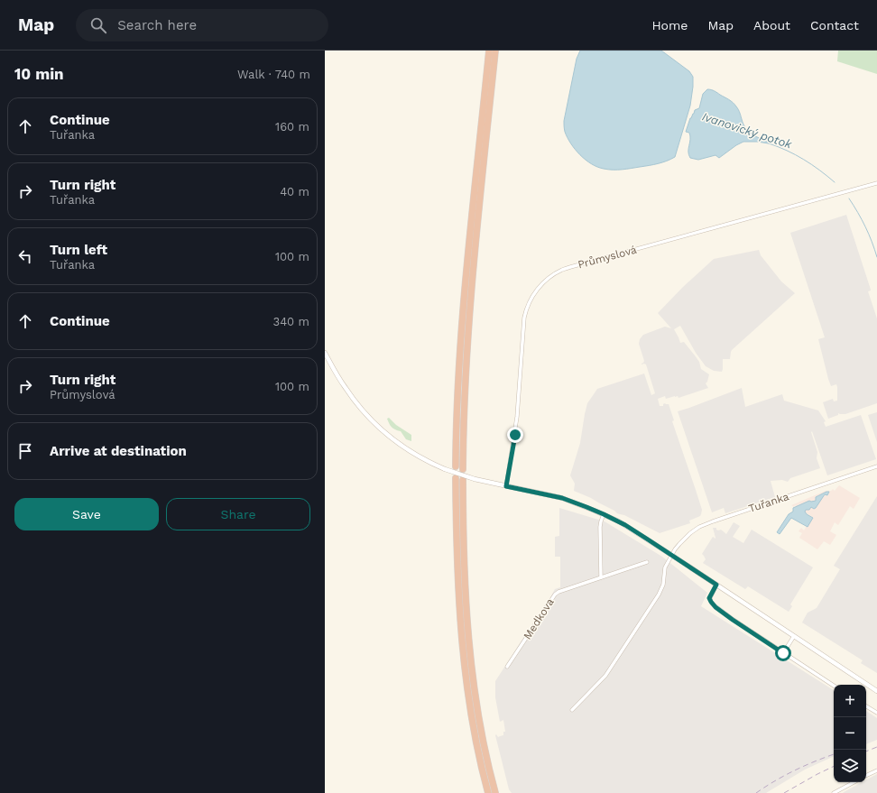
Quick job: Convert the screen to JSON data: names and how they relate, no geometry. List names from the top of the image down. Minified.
{"streets":{"street":["Průmyslová","Tuřanka","Medkova"]},"water":["Ivanovický potok"],"page":{"header":"Map","search":"Search here","nav":["Home","Map","About","Contact"],"heading":["10 min","Walk · 740 m"],"list":[["Continue","Tuřanka","160 m"],["Turn right","Tuřanka","40 m"],["Turn left","Tuřanka","100 m"],["Continue","340 m"],["Turn right","Průmyslová","100 m"],"Arrive at destination"],"buttons":["Save","Share"],"map_buttons":["+","−"]}}
